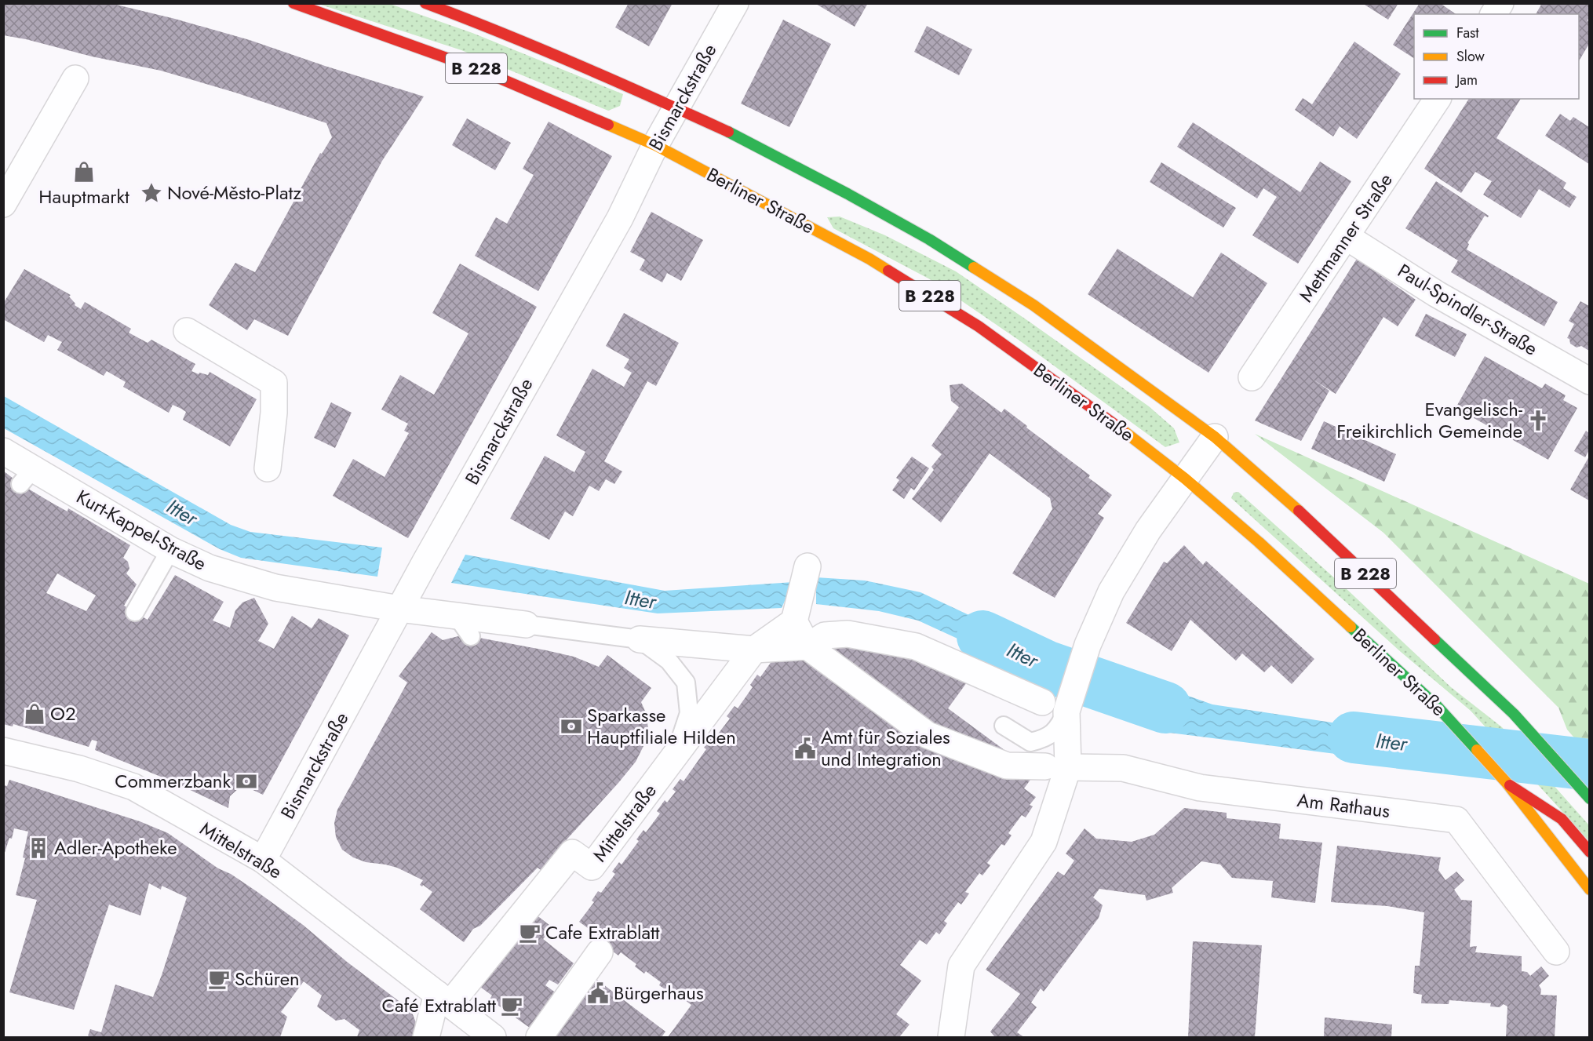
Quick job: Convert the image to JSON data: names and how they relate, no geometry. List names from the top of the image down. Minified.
{"streets":{"main road":["B 228","Berliner Straße"],"street":["Bismarckstraße","Mettmanner Straße","Paul-Spindler-Straße","Kurt-Kappel-Straße","Am Rathaus","Mittelstraße"]},"crossings":[["B 228","Bismarckstraße"],["Bismarckstraße","Berliner Straße"],["Bismarckstraße","Kurt-Kappel-Straße"],["Bismarckstraße","Mittelstraße"],["Mettmanner Straße","Paul-Spindler-Straße"]],"water":["Itter"],"places":{"shop":["Hauptmarkt","O2"],"place":["Nové-Město-Platz"],"church":["Evangelisch- Freikirchlich Gemeinde"],"bank":["Sparkasse Hauptfiliale Hilden","Commerzbank"],"public building":["Amt für Soziales und Integration","Bürgerhaus"],"building":["Adler-Apotheke"],"cafe":["Cafe Extrablatt","Schüren","Café Extrablatt"]},"legend":["Fast","Slow","Jam"]}
